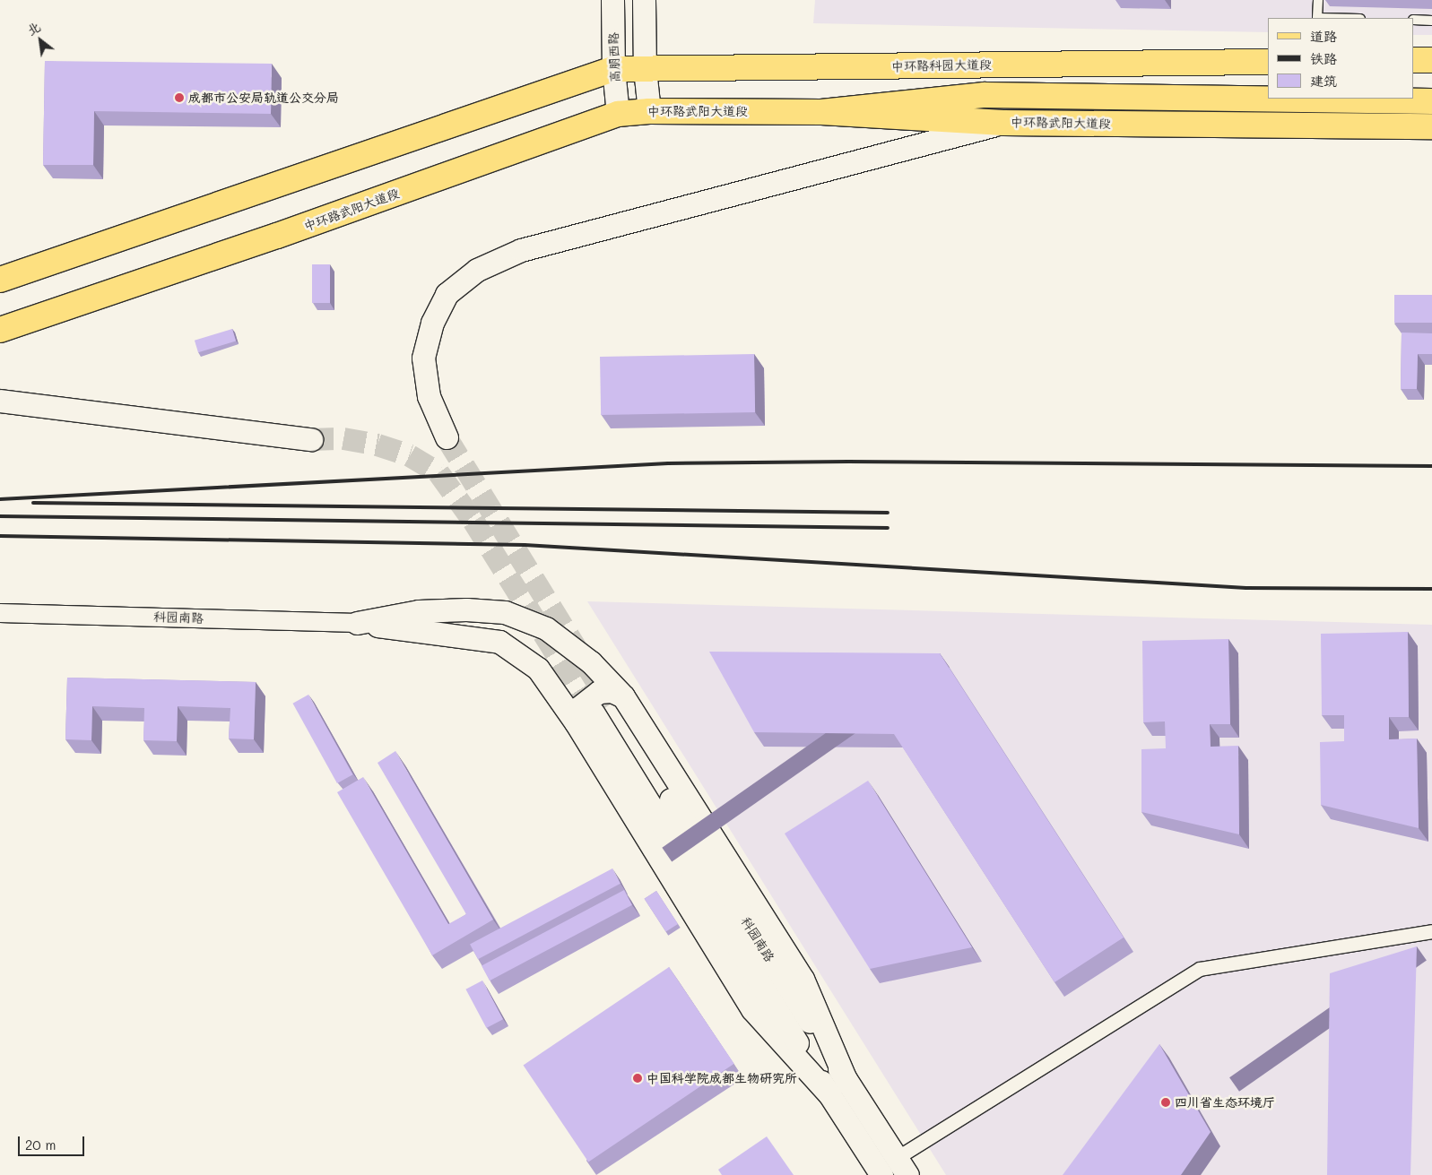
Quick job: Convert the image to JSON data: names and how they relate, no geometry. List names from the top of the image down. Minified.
{"streets":{"main road":["中环路科园大道段","中环路武阳大道段"],"street":["高朋西路","科园南路"]},"crossings":[["高朋西路","中环路科园大道段"],["高朋西路","中环路武阳大道段"]],"places":["成都市公安局轨道公交分局","中国科学院成都生物研究所","四川省生态环境厅"],"legend":["道路","铁路","建筑"],"scale_bar":"20 m","north":"top left"}
